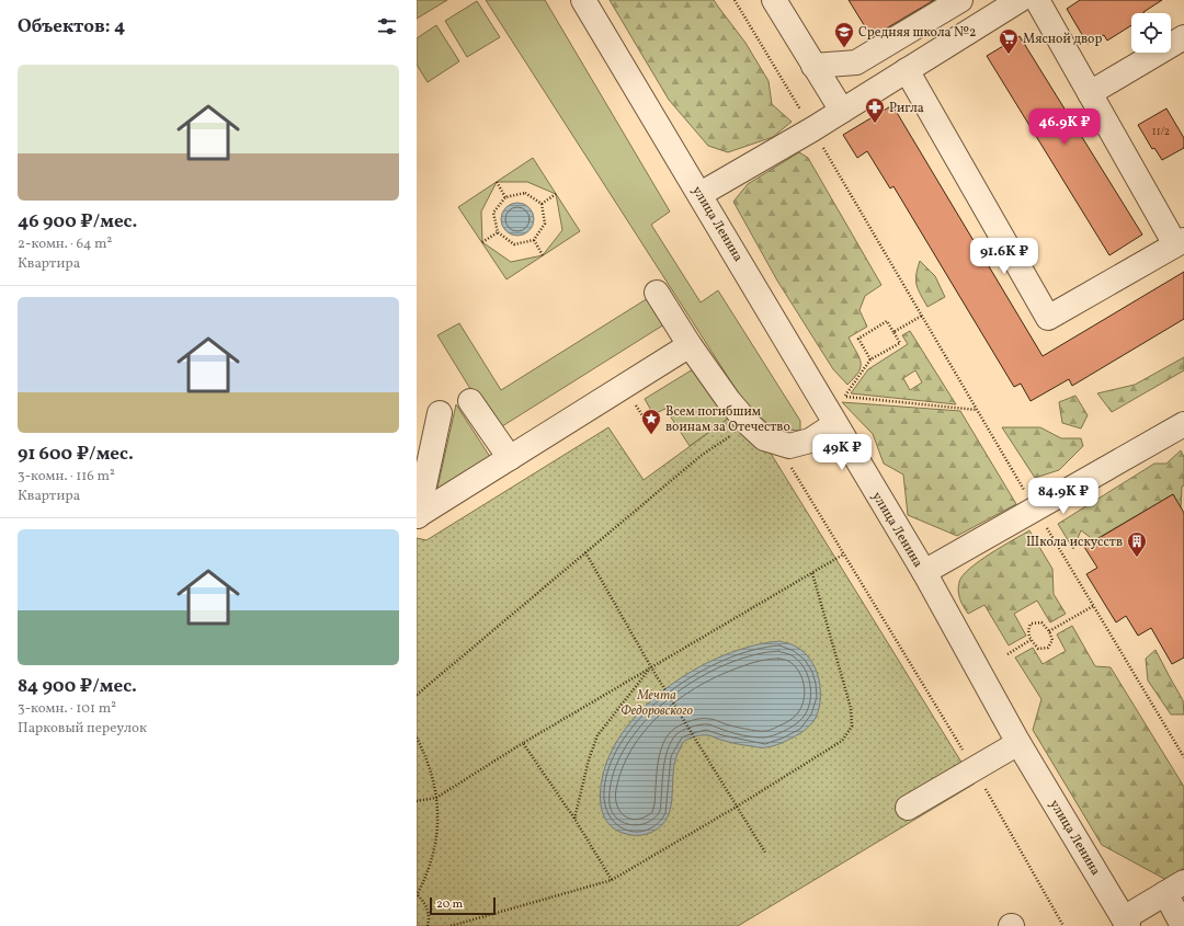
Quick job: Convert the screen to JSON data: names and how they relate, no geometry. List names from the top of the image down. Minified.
{"streets":{"street":["улица Ленина"]},"parks":["Мечта Федоровского"],"places":{"school or university":["Средняя школа №2"],"supermarket":["Мясной двор"],"pharmacy":["Ригла"],"place":["Всем погибшим воинам за Отечество"],"building":["Школа искусств"]},"house_numbers":["11/2"],"scale_bar":"20 m","page":{"heading":"Объектов: 4","list":[{"name":"46 900 ₽/мес.","note":"2-комн. · 64 m² · Квартира"},{"name":"91 600 ₽/мес.","note":"3-комн. · 116 m² · Квартира"},{"name":"84 900 ₽/мес.","note":"3-комн. · 101 m² · Парковый переулок"}],"price":["46.9K ₽","91.6K ₽","49K ₽","84.9K ₽"],"scale":"20 m"}}
